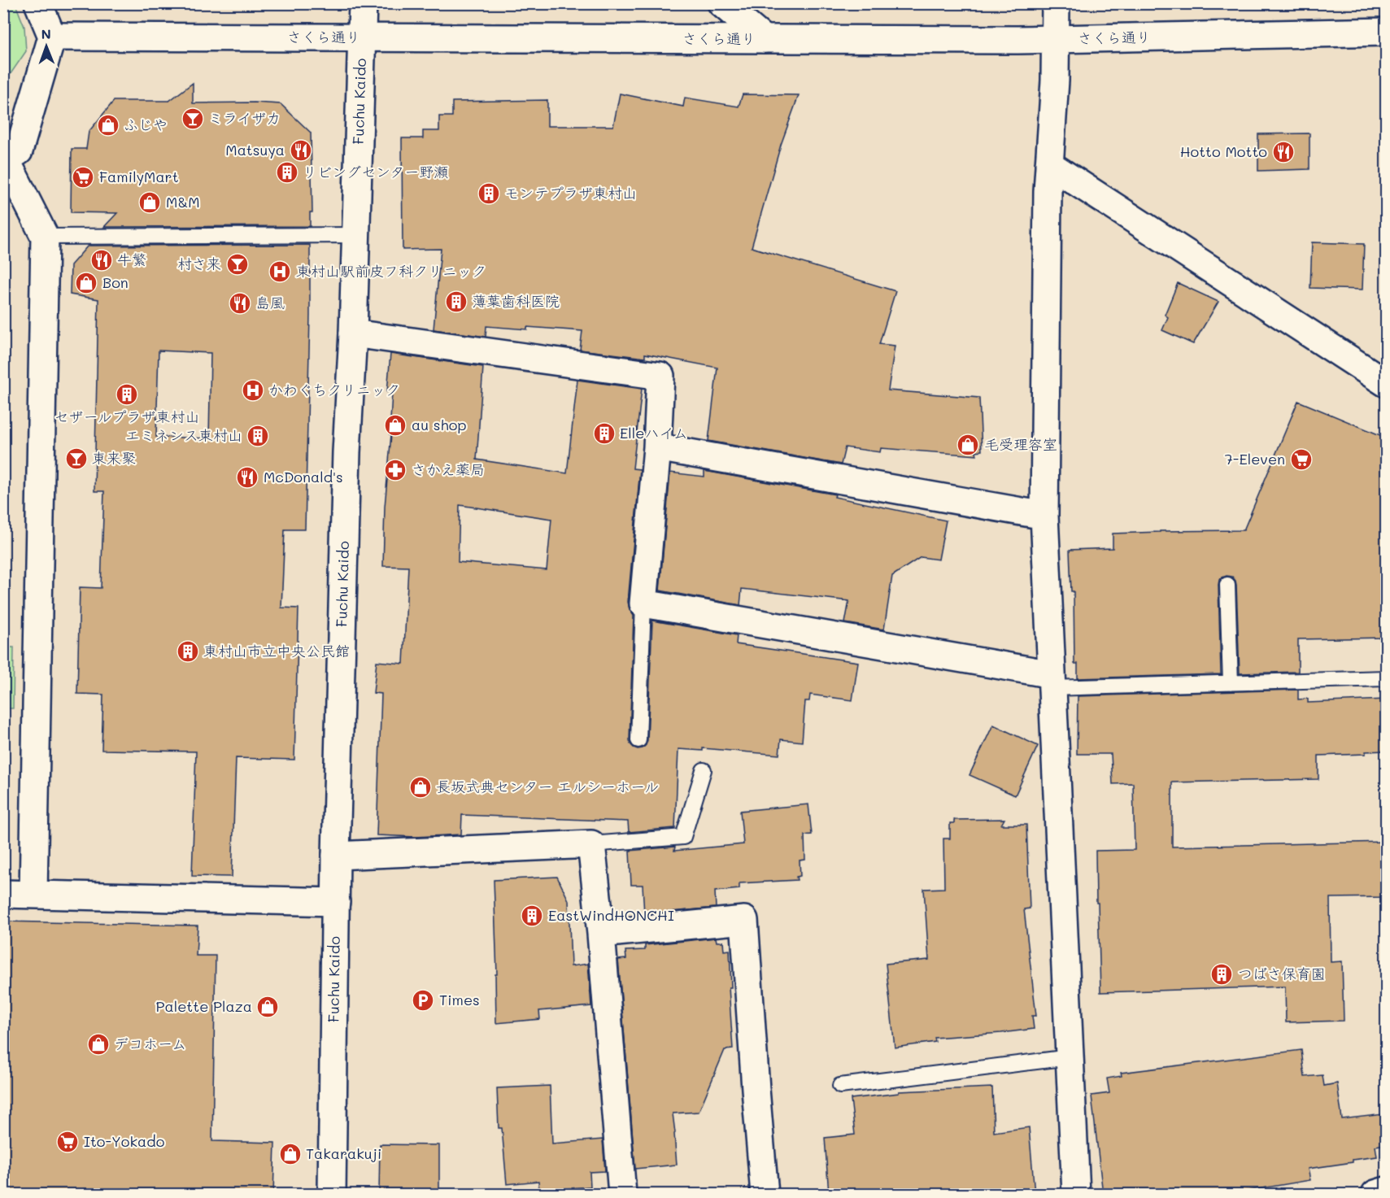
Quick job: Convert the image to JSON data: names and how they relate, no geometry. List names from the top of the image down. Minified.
{"streets":{"street":["さくら通り","Fuchu Kaido"]},"crossings":[["さくら通り","Fuchu Kaido"]],"places":{"bar":["ミライザカ","村さ来","東来聚"],"shop":["ふじや","M&M","Bon","au shop","毛受理容室","長坂式典センター エルシーホール","Palette Plaza","デコホーム","Takarakuji"],"restaurant":["Matsuya","Hotto Motto","牛繁","島風","McDonald's"],"building":["リビングセンター野瀬","モンテプラザ東村山","薄葉歯科医院","セザールプラザ東村山","Elleハイム","エミネンス東村山","東村山市立中央公民館","EastWindHONCHI","つばさ保育園"],"supermarket":["FamilyMart","7-Eleven","Ito-Yokado"],"hospital":["東村山駅前皮フ科クリニック","かわぐちクリニック"],"pharmacy":["さかえ薬局"],"parking":["Times"]},"north":"top"}
